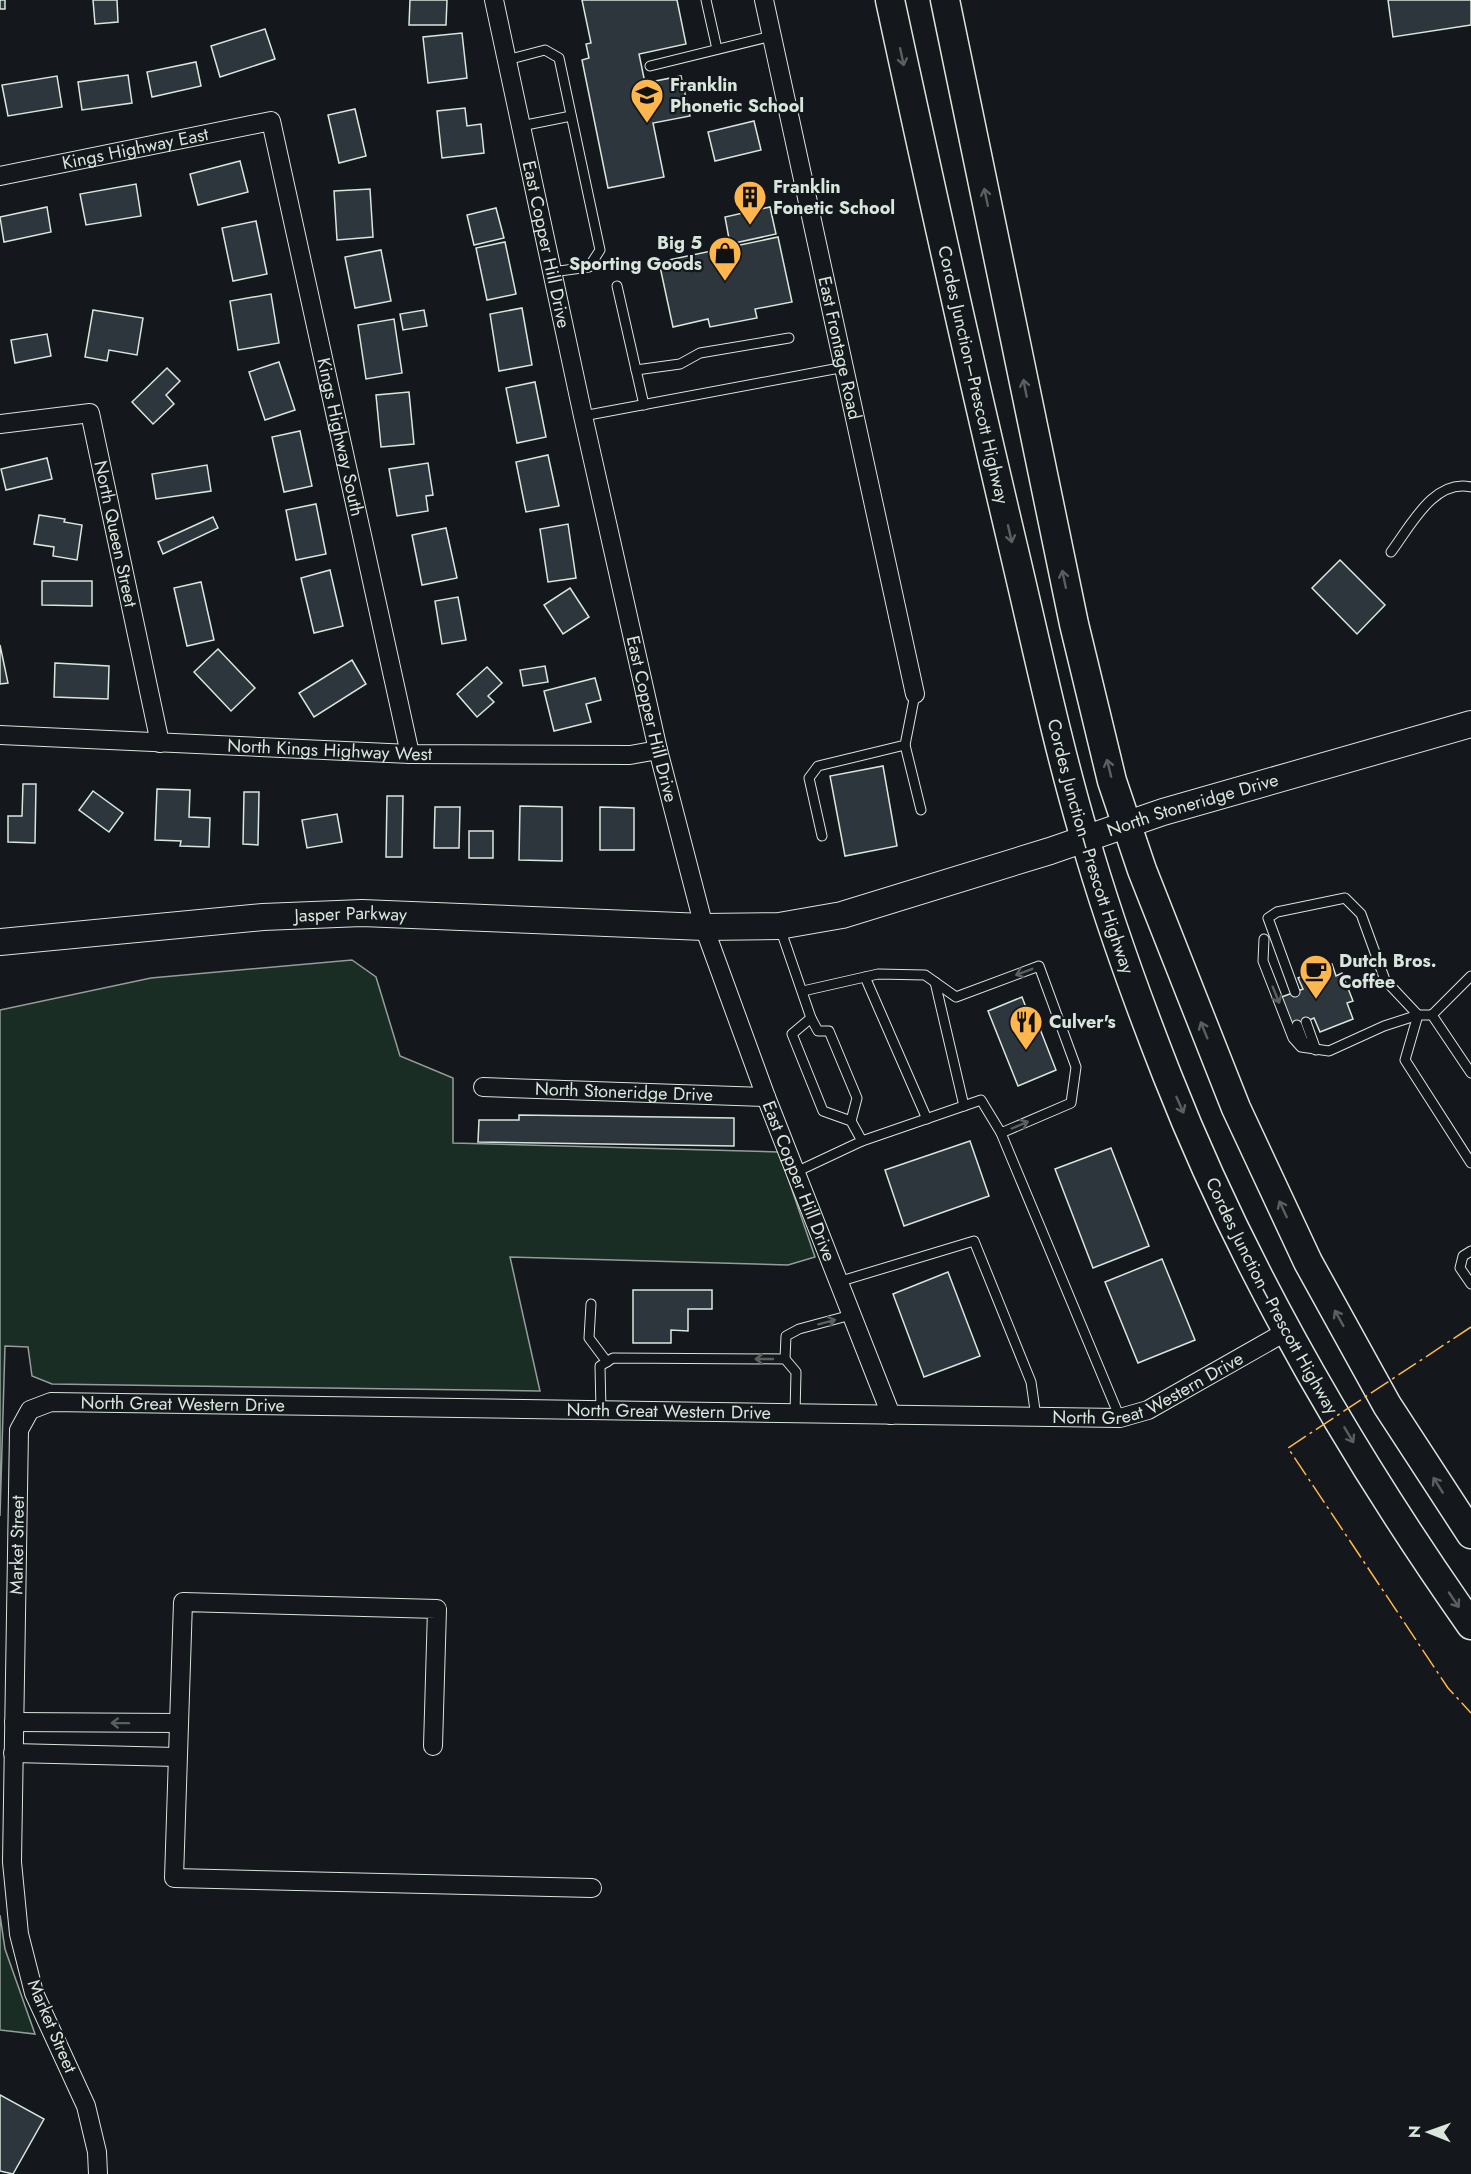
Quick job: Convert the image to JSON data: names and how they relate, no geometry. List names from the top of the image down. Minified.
{"streets":{"main road":["Cordes Junction–Prescott Highway","North Stoneridge Drive","Jasper Parkway"],"street":["Kings Highway East","East Copper Hill Drive","East Frontage Road","Kings Highway South","North Queen Street","North Kings Highway West","North Great Western Drive","Market Street"]},"crossings":[["Kings Highway East","Kings Highway South"],["East Copper Hill Drive","North Kings Highway West"],["East Copper Hill Drive","North Stoneridge Drive"],["East Copper Hill Drive","Jasper Parkway"],["East Copper Hill Drive","North Great Western Drive"],["Cordes Junction–Prescott Highway","North Stoneridge Drive"],["Cordes Junction–Prescott Highway","North Great Western Drive"],["Kings Highway South","North Kings Highway West"],["North Queen Street","North Kings Highway West"],["North Stoneridge Drive","Jasper Parkway"],["North Great Western Drive","Market Street"]],"places":{"school or university":["Franklin Phonetic School"],"building":["Franklin Fonetic School"],"shop":["Big 5 Sporting Goods"],"cafe":["Dutch Bros. Coffee"],"restaurant":["Culver's"]},"north":"left"}
